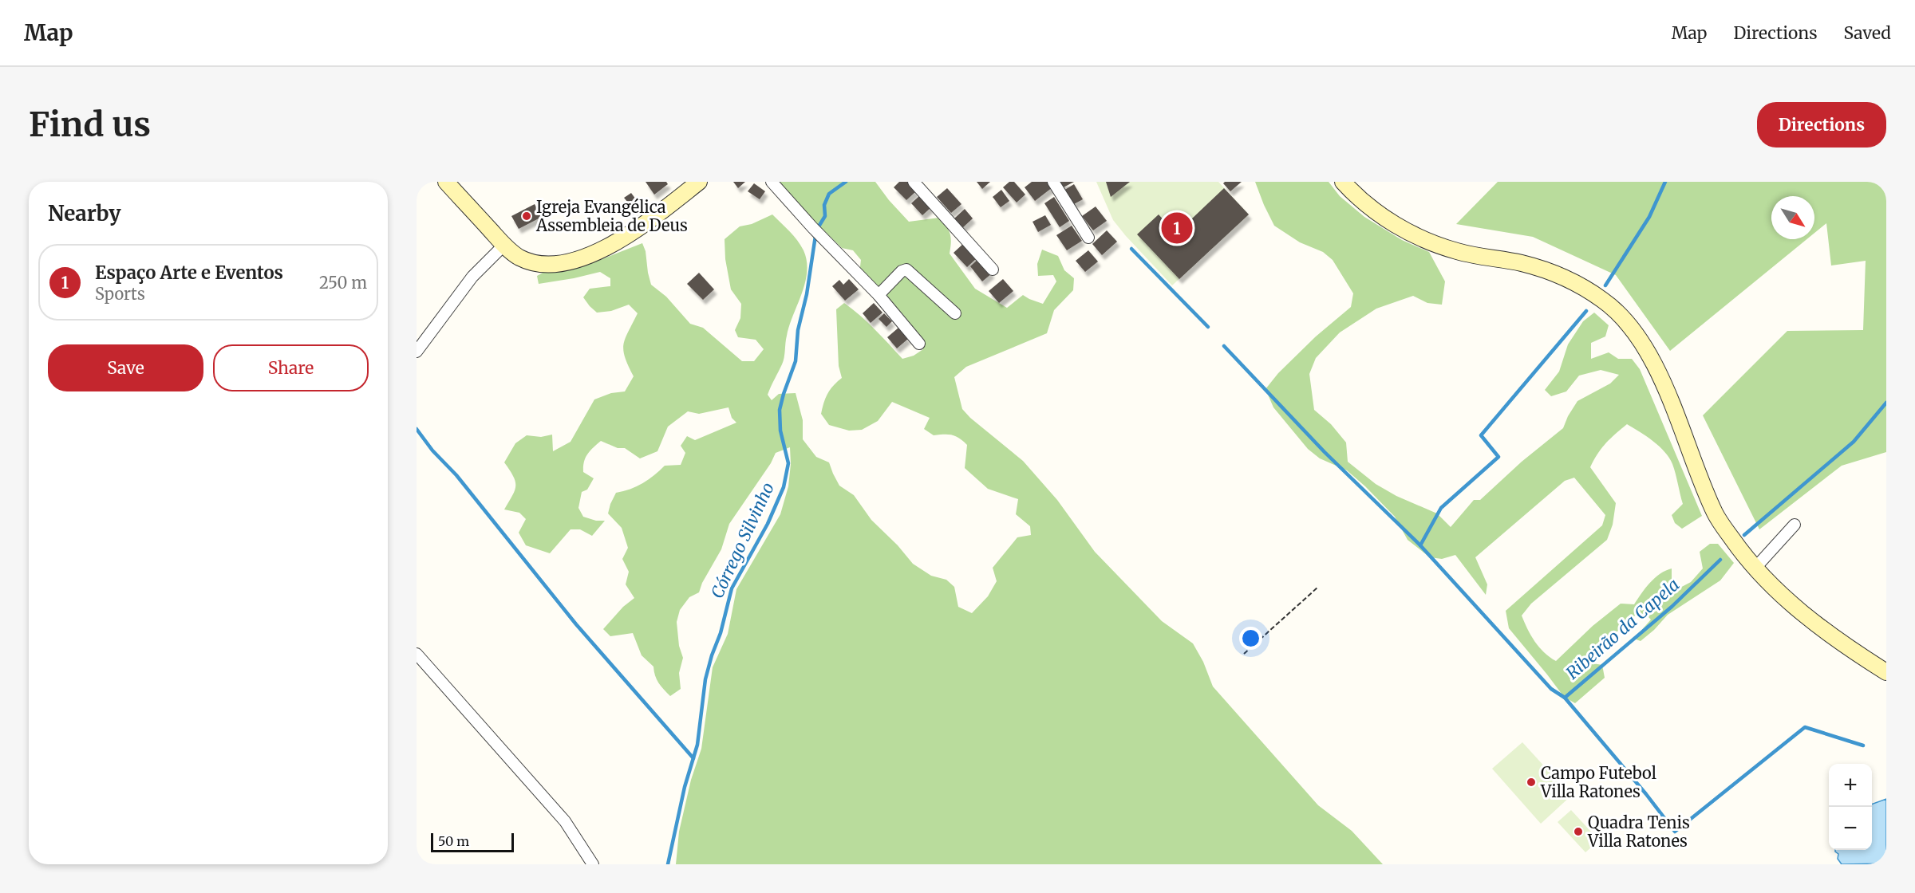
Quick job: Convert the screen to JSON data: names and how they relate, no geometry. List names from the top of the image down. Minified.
{"water":["Córrego Silvinho","Ribeirão da Capela"],"places":["Igreja Evangélica Assembleia de Deus","Campo Futebol Villa Ratones","Quadra Tenis Villa Ratones"],"scale_bar":"50 m","north":"bottom right","page":{"header":"Map","nav":["Map","Directions","Saved"],"buttons":["Directions",["Save","Share"]],"title":"Find us","heading":"Nearby","pins":"1","list":[{"mark":"1","name":"Espaço Arte e Eventos","note":"Sports","value":"250 m"}],"map_buttons":["+","−"],"scale":"50 m"}}
